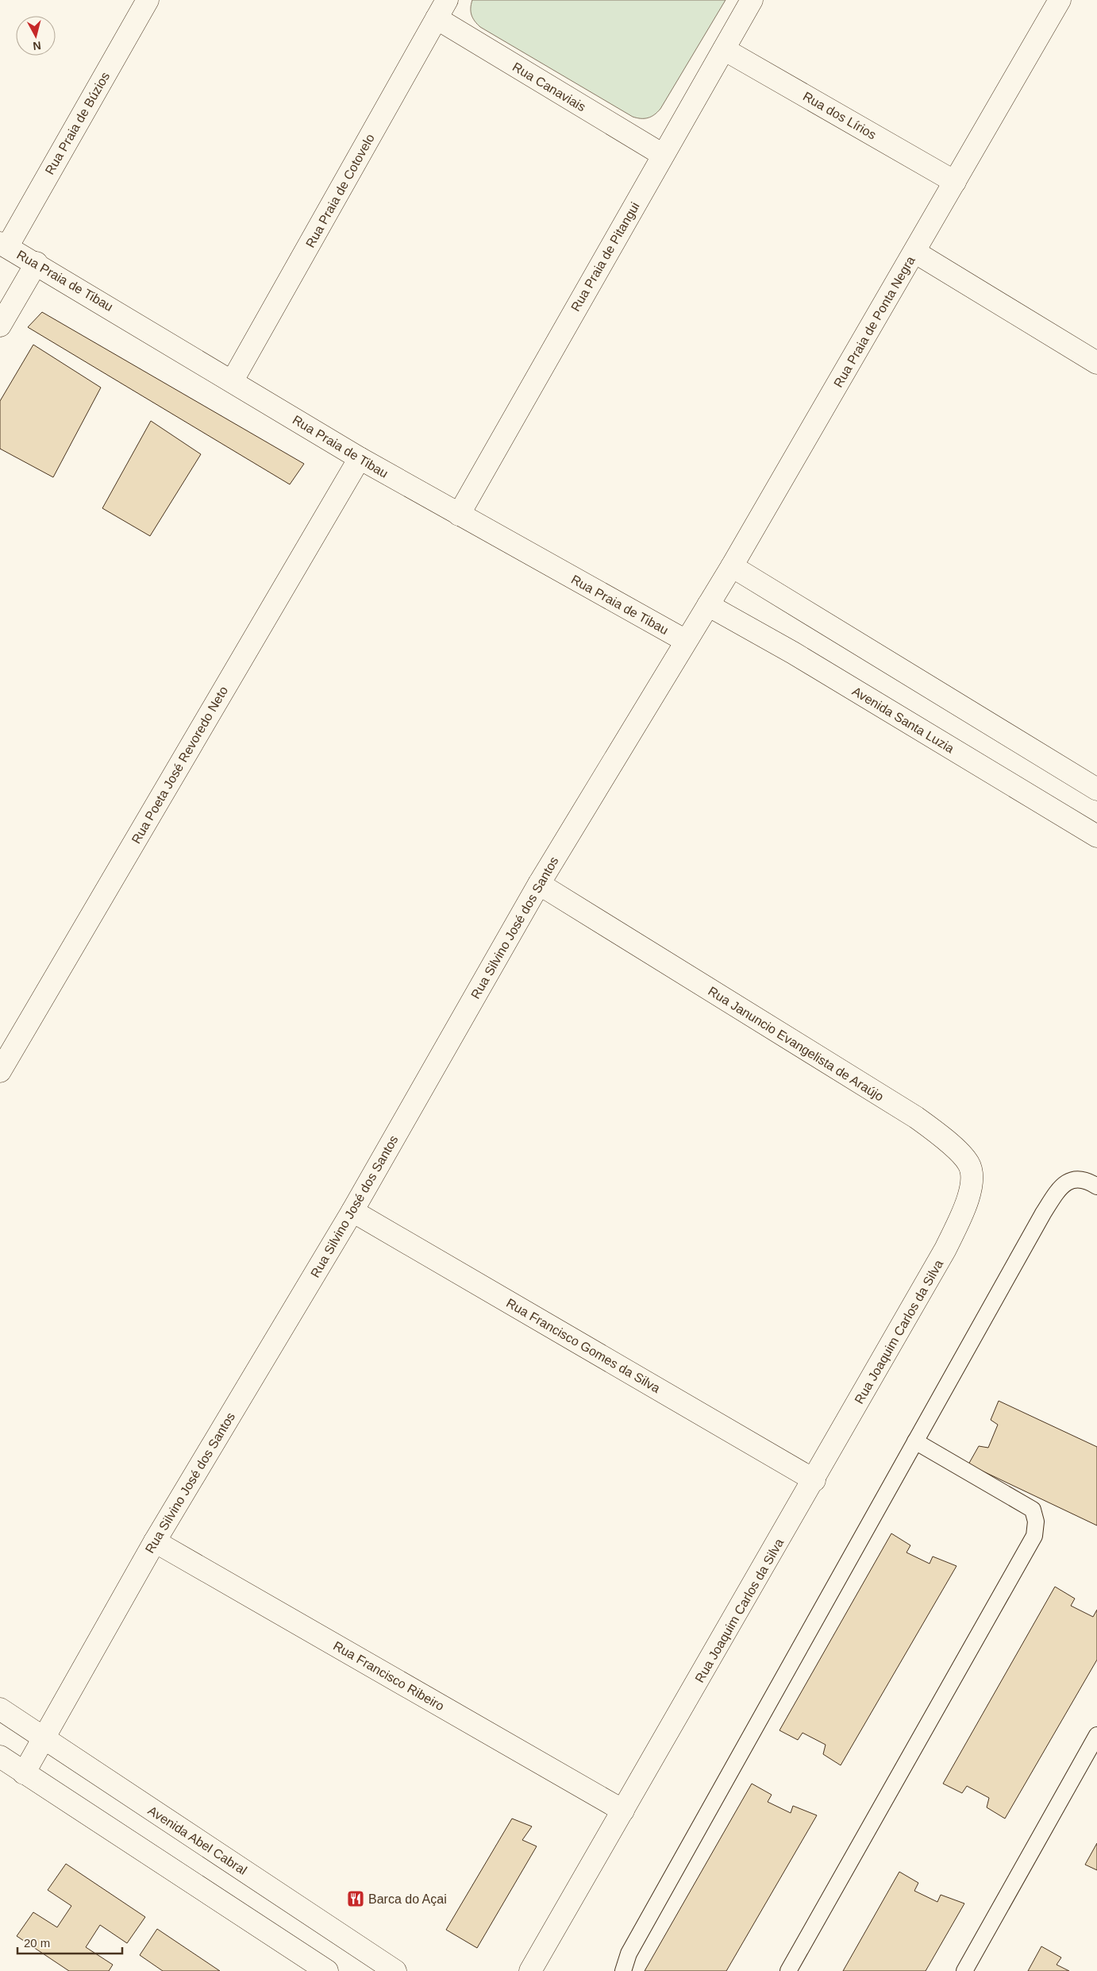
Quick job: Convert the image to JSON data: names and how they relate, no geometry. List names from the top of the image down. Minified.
{"streets":{"street":["Rua Canaviais","Rua dos Lírios","Rua Praia de Búzios","Rua Praia de Cotovelo","Rua Praia de Pitangui","Rua Praia de Tibau","Rua Praia de Ponta Negra","Avenida Santa Luzia","Rua Poeta José Revoredo Neto","Rua Silvino José dos Santos","Rua Januncio Evangelista de Araújo","Rua Joaquim Carlos da Silva","Rua Francisco Gomes da Silva","Rua Francisco Ribeiro","Avenida Abel Cabral"]},"crossings":[["Rua Canaviais","Rua Praia de Cotovelo"],["Rua Canaviais","Rua Praia de Pitangui"],["Rua dos Lírios","Rua Praia de Pitangui"],["Rua dos Lírios","Rua Praia de Ponta Negra"],["Rua Praia de Búzios","Rua Praia de Tibau"],["Rua Praia de Cotovelo","Rua Praia de Tibau"],["Rua Praia de Pitangui","Rua Praia de Tibau"],["Rua Praia de Tibau","Rua Praia de Ponta Negra"],["Rua Praia de Tibau","Rua Poeta José Revoredo Neto"],["Rua Praia de Tibau","Rua Silvino José dos Santos"],["Rua Praia de Ponta Negra","Avenida Santa Luzia"],["Rua Praia de Ponta Negra","Rua Silvino José dos Santos"],["Rua Silvino José dos Santos","Rua Januncio Evangelista de Araújo"],["Rua Silvino José dos Santos","Rua Francisco Gomes da Silva"],["Rua Silvino José dos Santos","Rua Francisco Ribeiro"],["Rua Silvino José dos Santos","Avenida Abel Cabral"],["Rua Januncio Evangelista de Araújo","Rua Joaquim Carlos da Silva"],["Rua Joaquim Carlos da Silva","Rua Francisco Gomes da Silva"],["Rua Joaquim Carlos da Silva","Rua Francisco Ribeiro"]],"places":{"restaurant":["Barca do Açai"]},"scale_bar":"20 m","north":"bottom"}
